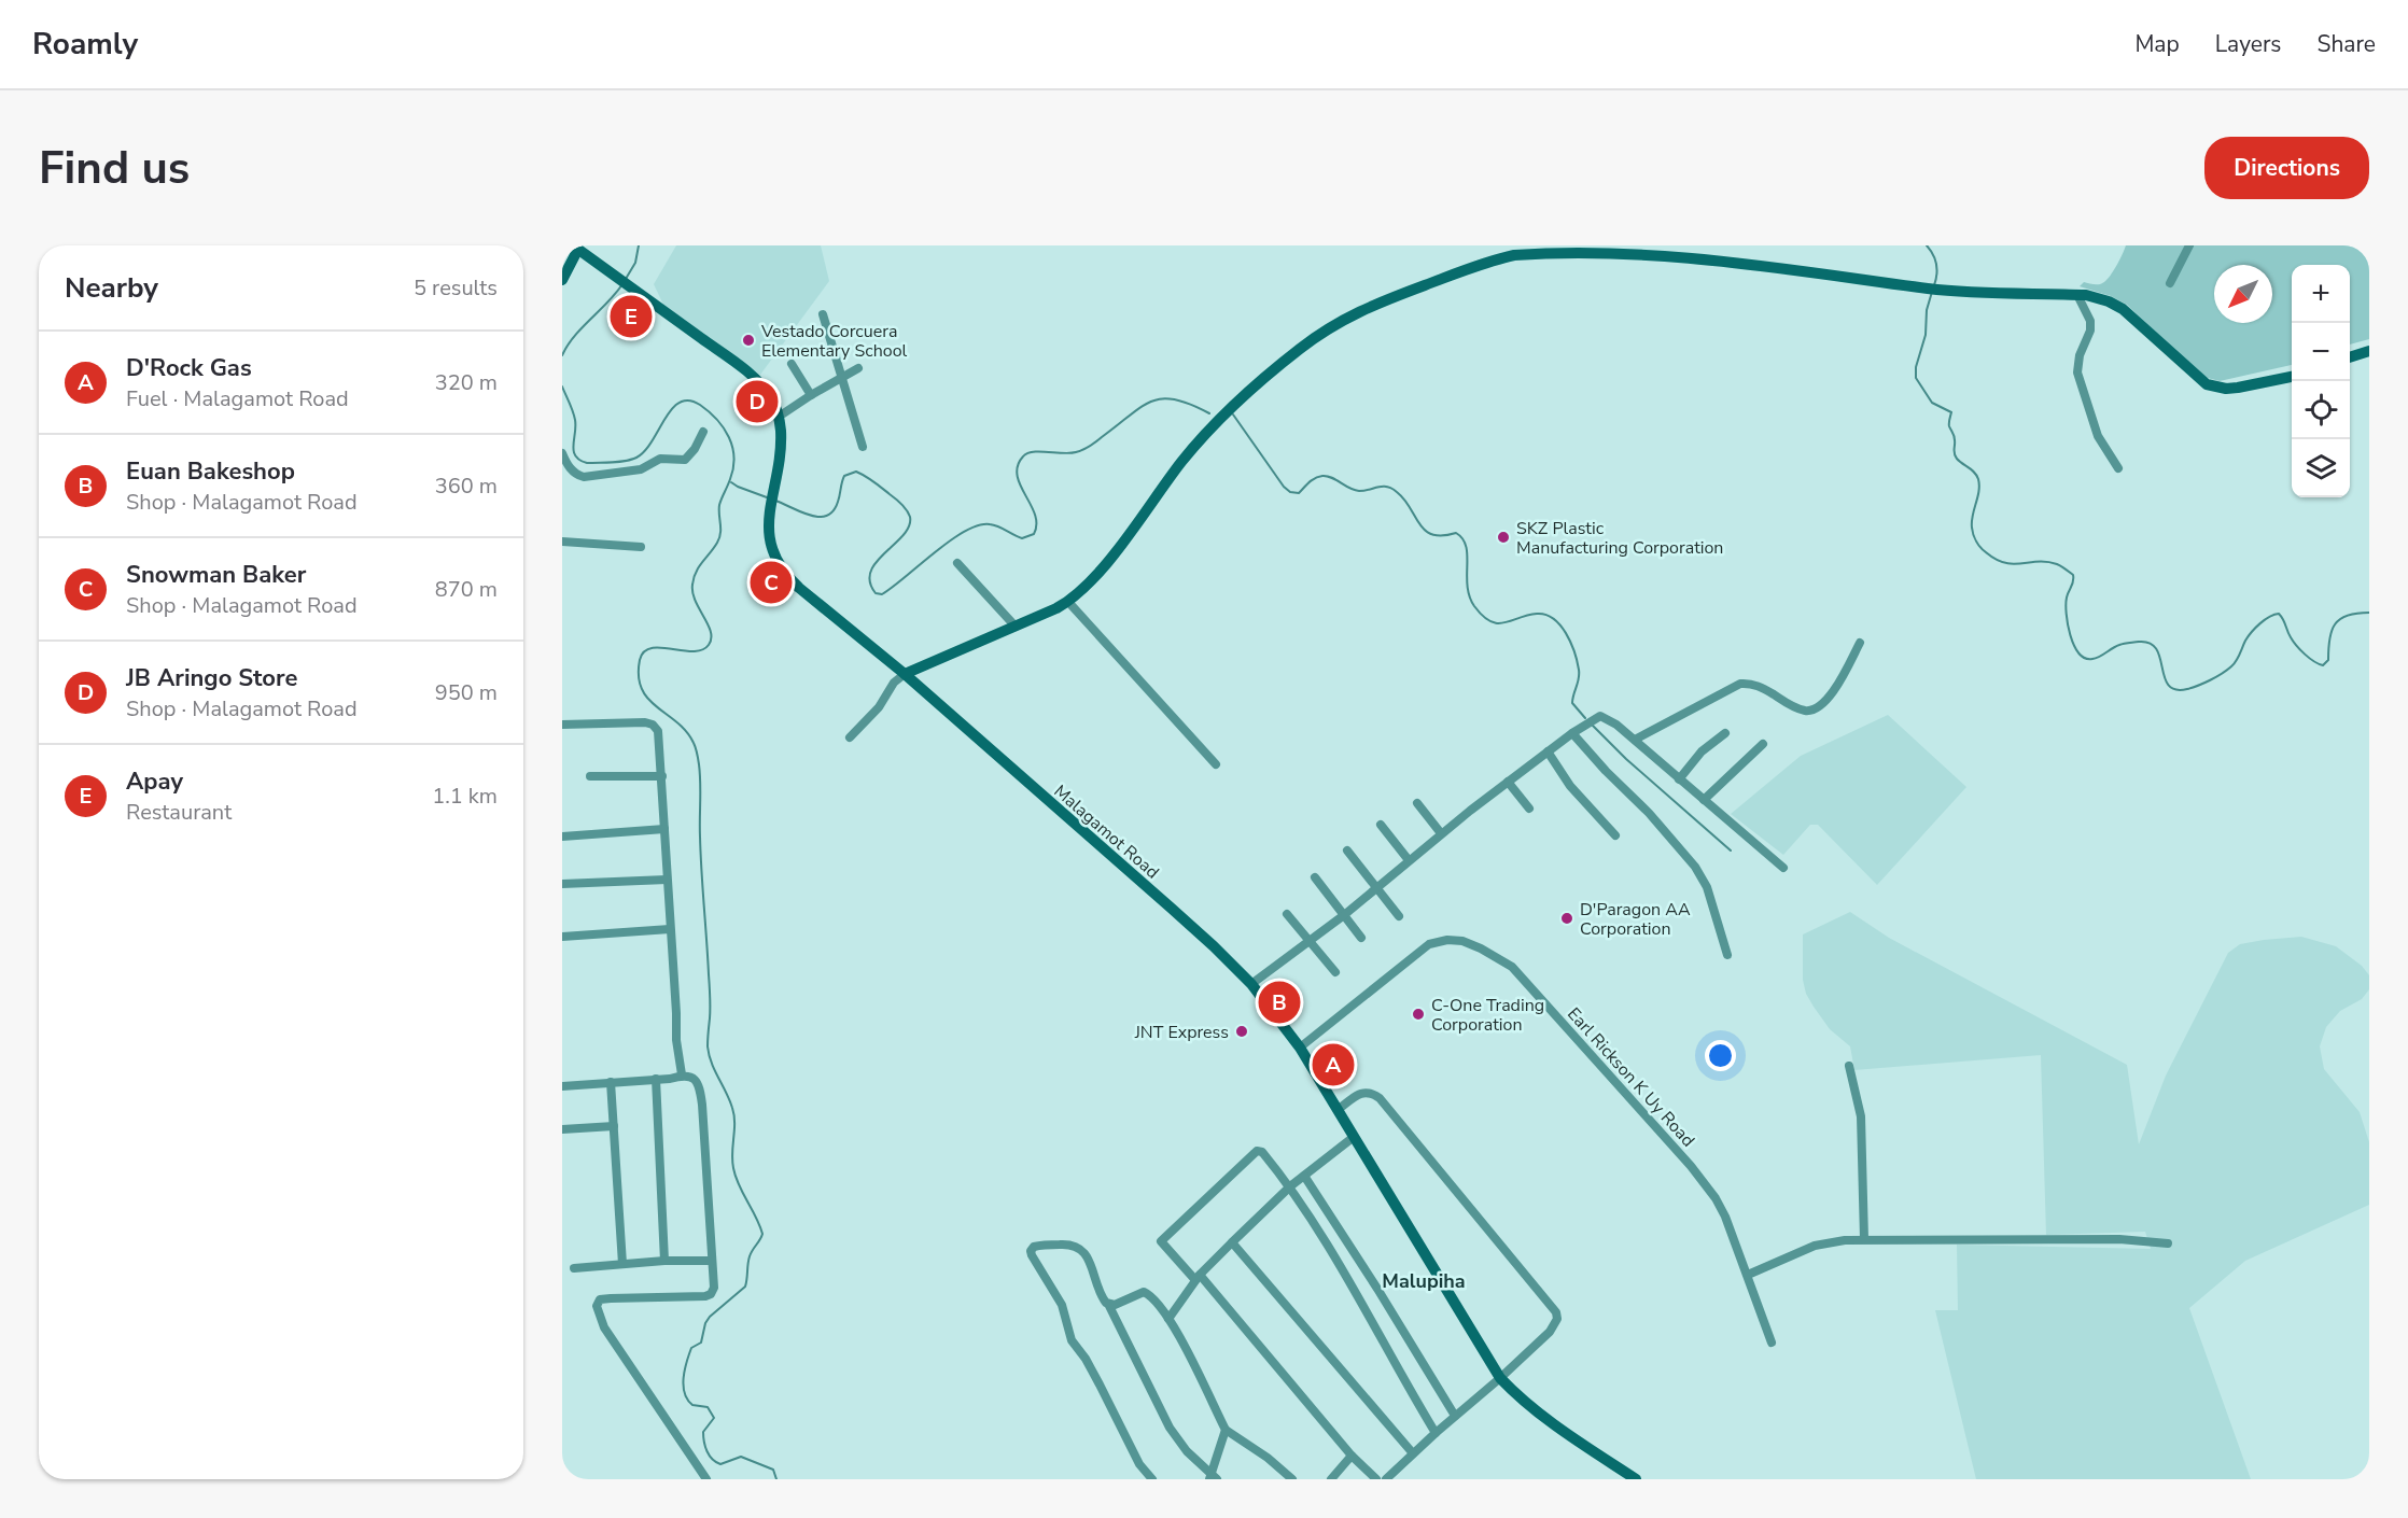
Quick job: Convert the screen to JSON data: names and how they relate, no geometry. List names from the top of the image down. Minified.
{"streets":{"street":["Malagamot Road","Earl Rickson K Uy Road"]},"crossings":[["Malagamot Road","Earl Rickson K Uy Road"]],"districts":["Malupiha"],"places":["Vestado Corcuera Elementary School","SKZ Plastic Manufacturing Corporation","D'Paragon AA Corporation","C-One Trading Corporation","JNT Express"],"north":"bottom left","page":{"header":"Roamly","nav":["Map","Layers","Share"],"buttons":"Directions","title":"Find us","heading":["Nearby","5 results"],"map_buttons":["+","−"],"pins":["E","D","C","B","A"],"list":[{"mark":"A","name":"D'Rock Gas","note":"Fuel · Malagamot Road","value":"320 m"},{"mark":"B","name":"Euan Bakeshop","note":"Shop · Malagamot Road","value":"360 m"},{"mark":"C","name":"Snowman Baker","note":"Shop · Malagamot Road","value":"870 m"},{"mark":"D","name":"JB Aringo Store","note":"Shop · Malagamot Road","value":"950 m"},{"mark":"E","name":"Apay","note":"Restaurant","value":"1.1 km"}]}}
